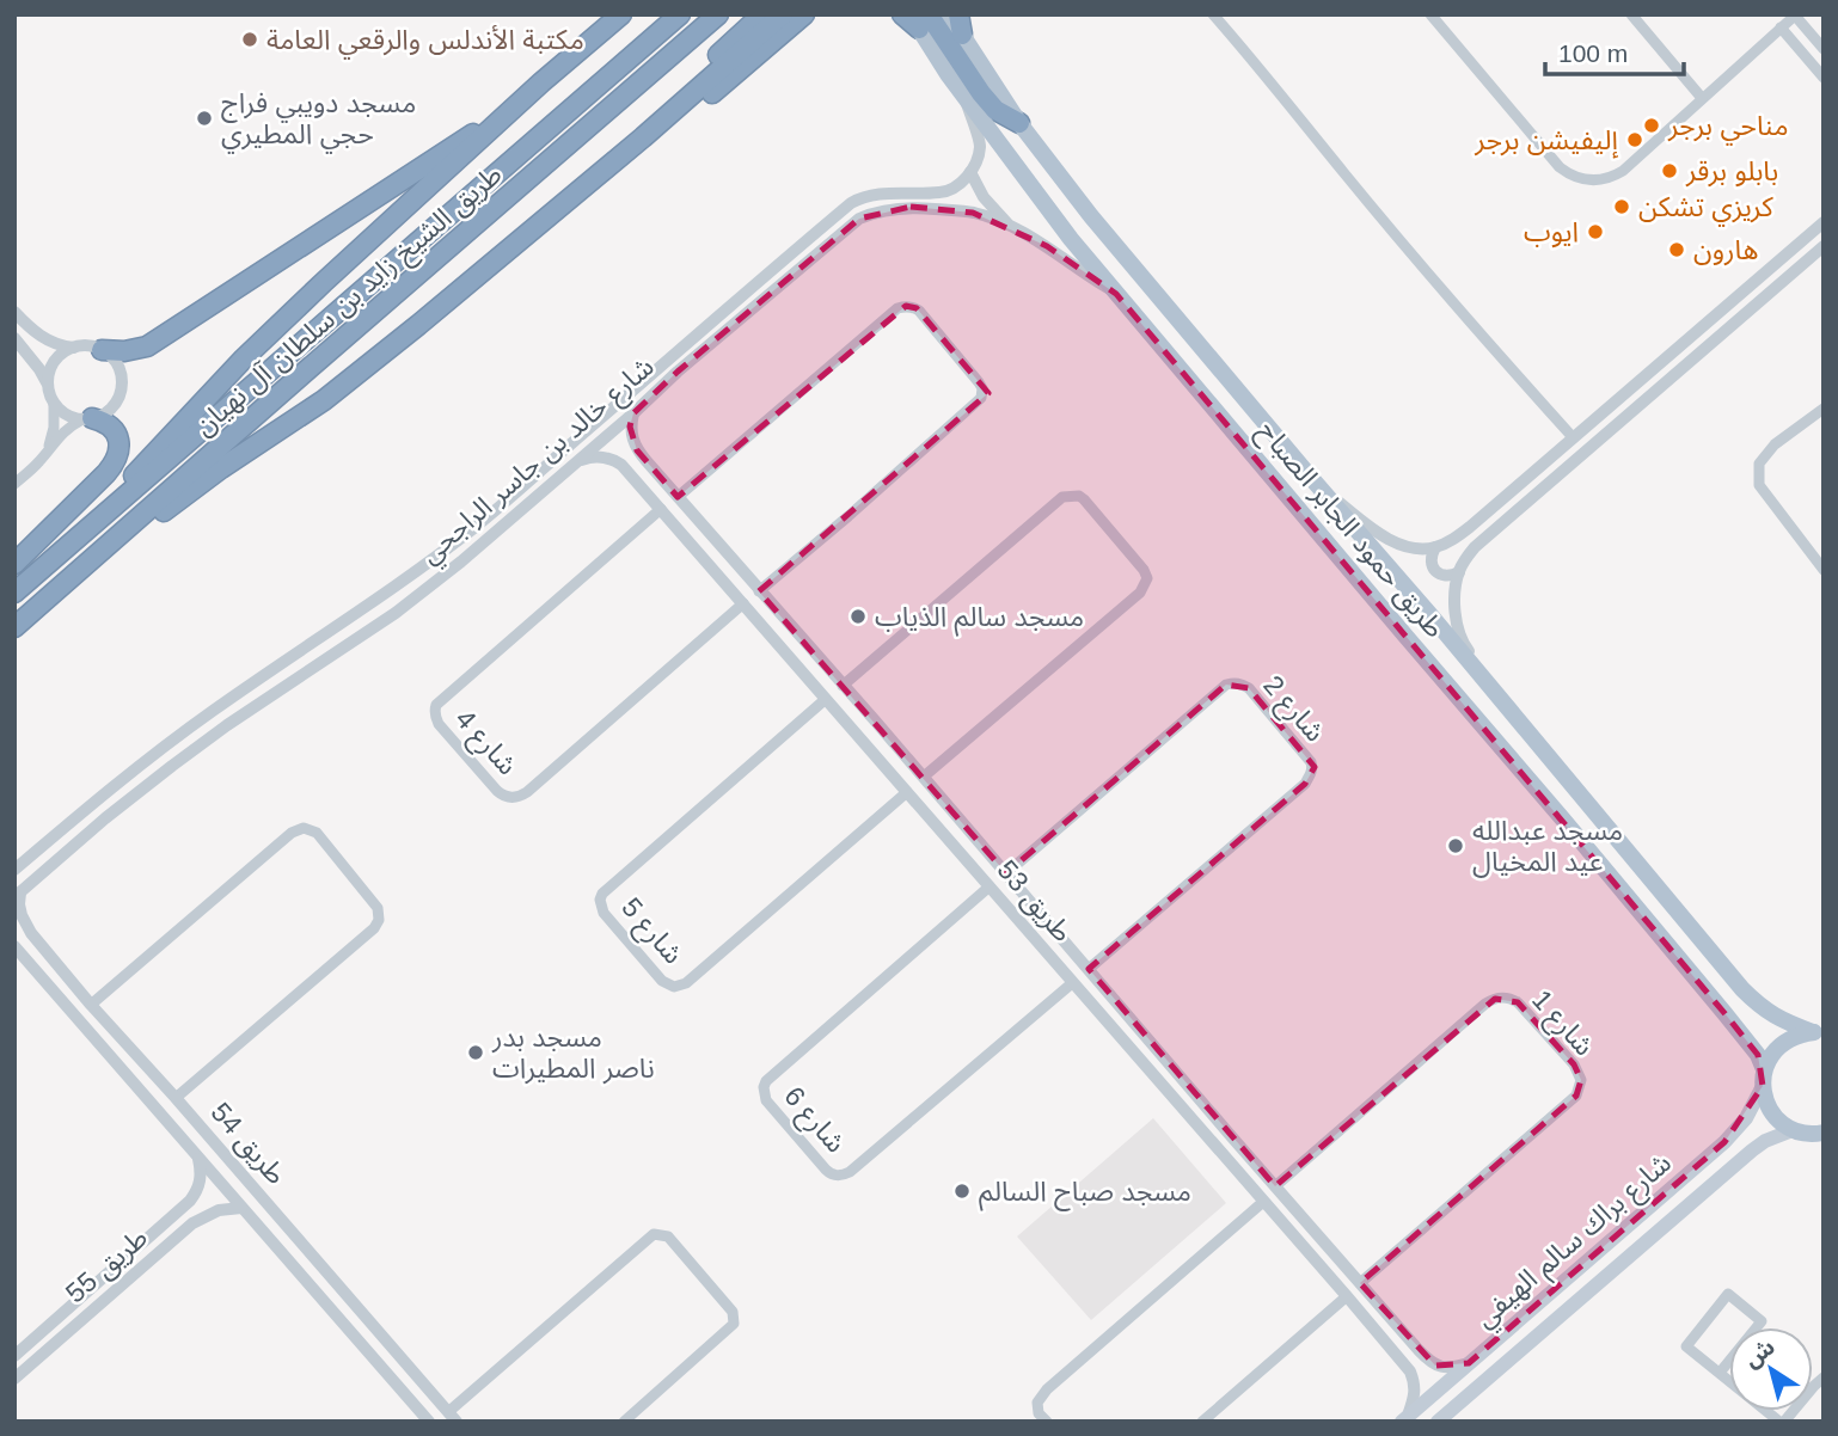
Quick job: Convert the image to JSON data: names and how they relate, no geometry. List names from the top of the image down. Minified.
{"streets":{"highway":["طريق الشيخ زايد بن سلطان آل نهيان"],"main road":["طريق حمود الجابر الصباح","شارع براك سالم الهيفي"],"street":["شارع خالد بن جاسر الراجحي","شارع 2","شارع 4","طريق 53","شارع 5","شارع 1","شارع 6","طريق 54","طريق 55"]},"crossings":[["شارع خالد بن جاسر الراجحي","طريق حمود الجابر الصباح"],["شارع خالد بن جاسر الراجحي","طريق 53"],["شارع خالد بن جاسر الراجحي","طريق 54"],["طريق حمود الجابر الصباح","شارع براك سالم الهيفي"],["شارع 2","طريق 53"],["شارع 4","طريق 53"],["طريق 53","شارع 5"],["طريق 53","شارع 1"],["طريق 53","شارع 6"],["طريق 53","شارع براك سالم الهيفي"],["طريق 54","طريق 55"]],"places":["مكتبة الأندلس والرقعي العامة","مسجد دويبي فراج حجي المطيري","مناحي برجر","إليفيشن برجر","بابلو برقر","كريزي تشكن","ايوب","هارون","مسجد سالم الذياب","مسجد عبدالله عيد المخيال","مسجد بدر ناصر المطيرات","مسجد صباح السالم"],"scale_bar":"100 m","north":"top left"}
